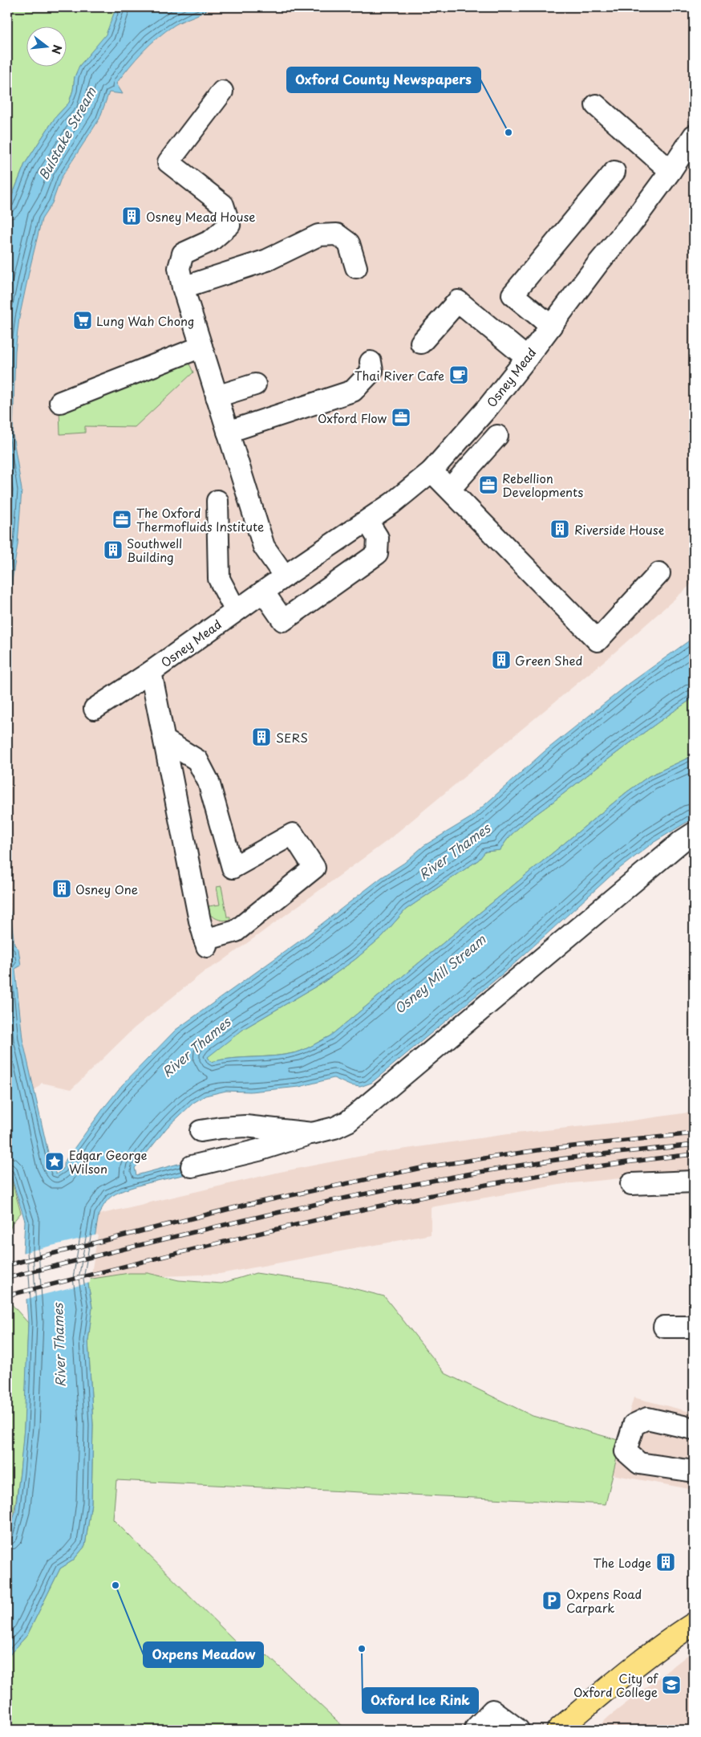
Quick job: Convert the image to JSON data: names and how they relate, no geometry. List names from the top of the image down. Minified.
{"streets":{"street":["Osney Mead"]},"water":["Bulstake Stream","River Thames","Osney Mill Stream"],"places":{"other":["Oxford County Newspapers","Oxpens Meadow","Oxford Ice Rink"],"building":["Osney Mead House","Riverside House","Southwell Building","Green Shed","SERS","Osney One","The Lodge"],"supermarket":["Lung Wah Chong"],"cafe":["Thai River Cafe"],"office":["Oxford Flow","Rebellion Developments","The Oxford Thermofluids Institute"],"place":["Edgar George Wilson"],"parking":["Oxpens Road Carpark"],"school or university":["City of Oxford College"]},"north":"right"}
